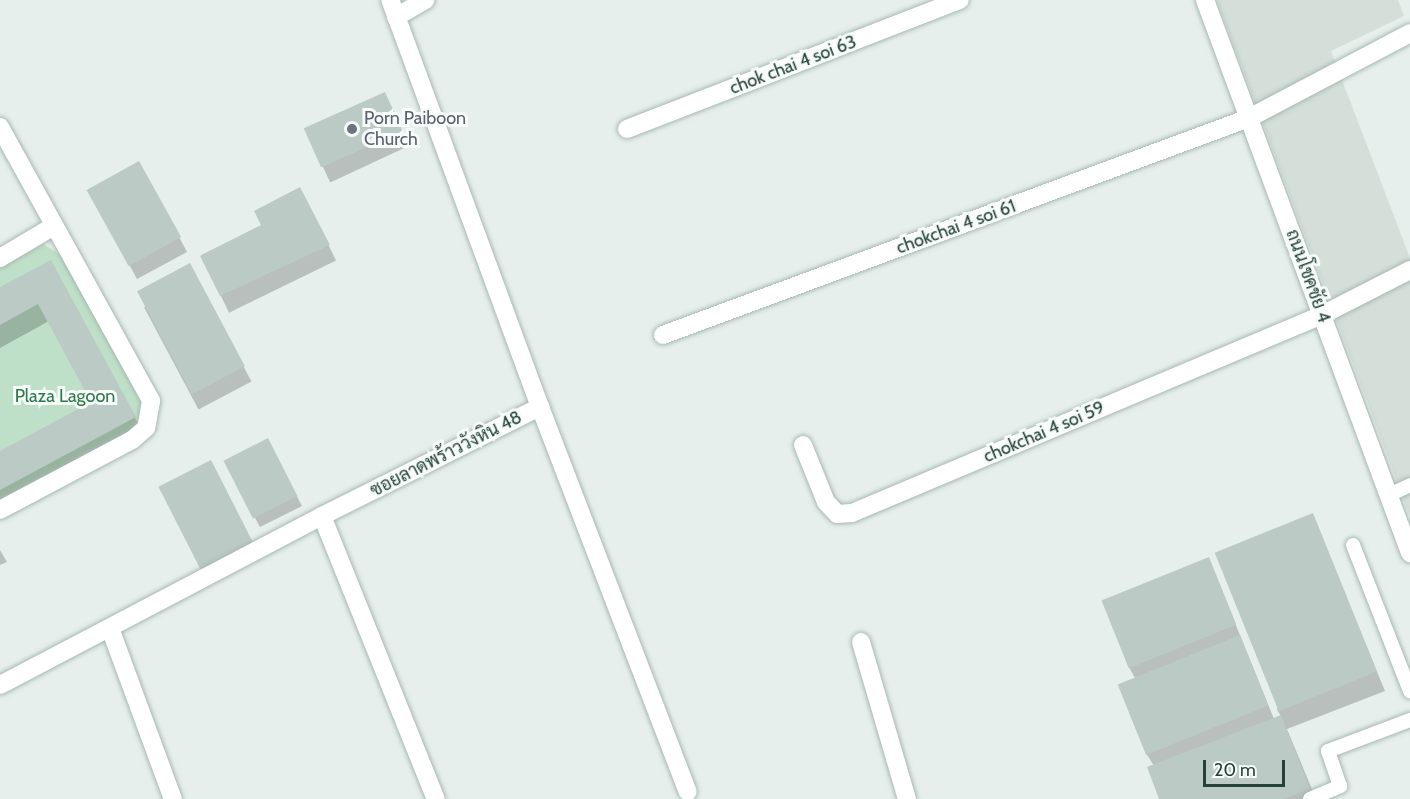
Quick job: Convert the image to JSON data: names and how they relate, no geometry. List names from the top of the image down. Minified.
{"streets":{"street":["chok chai 4 soi 63","chokchai 4 soi 61","ถนนโชคชัย 4","chokchai 4 soi 59","ซอยลาดพร้าววังหิน 48"]},"crossings":[["chokchai 4 soi 61","ถนนโชคชัย 4"],["ถนนโชคชัย 4","chokchai 4 soi 59"]],"parks":["Plaza Lagoon"],"places":["Porn Paiboon Church"],"scale_bar":"20 m"}
